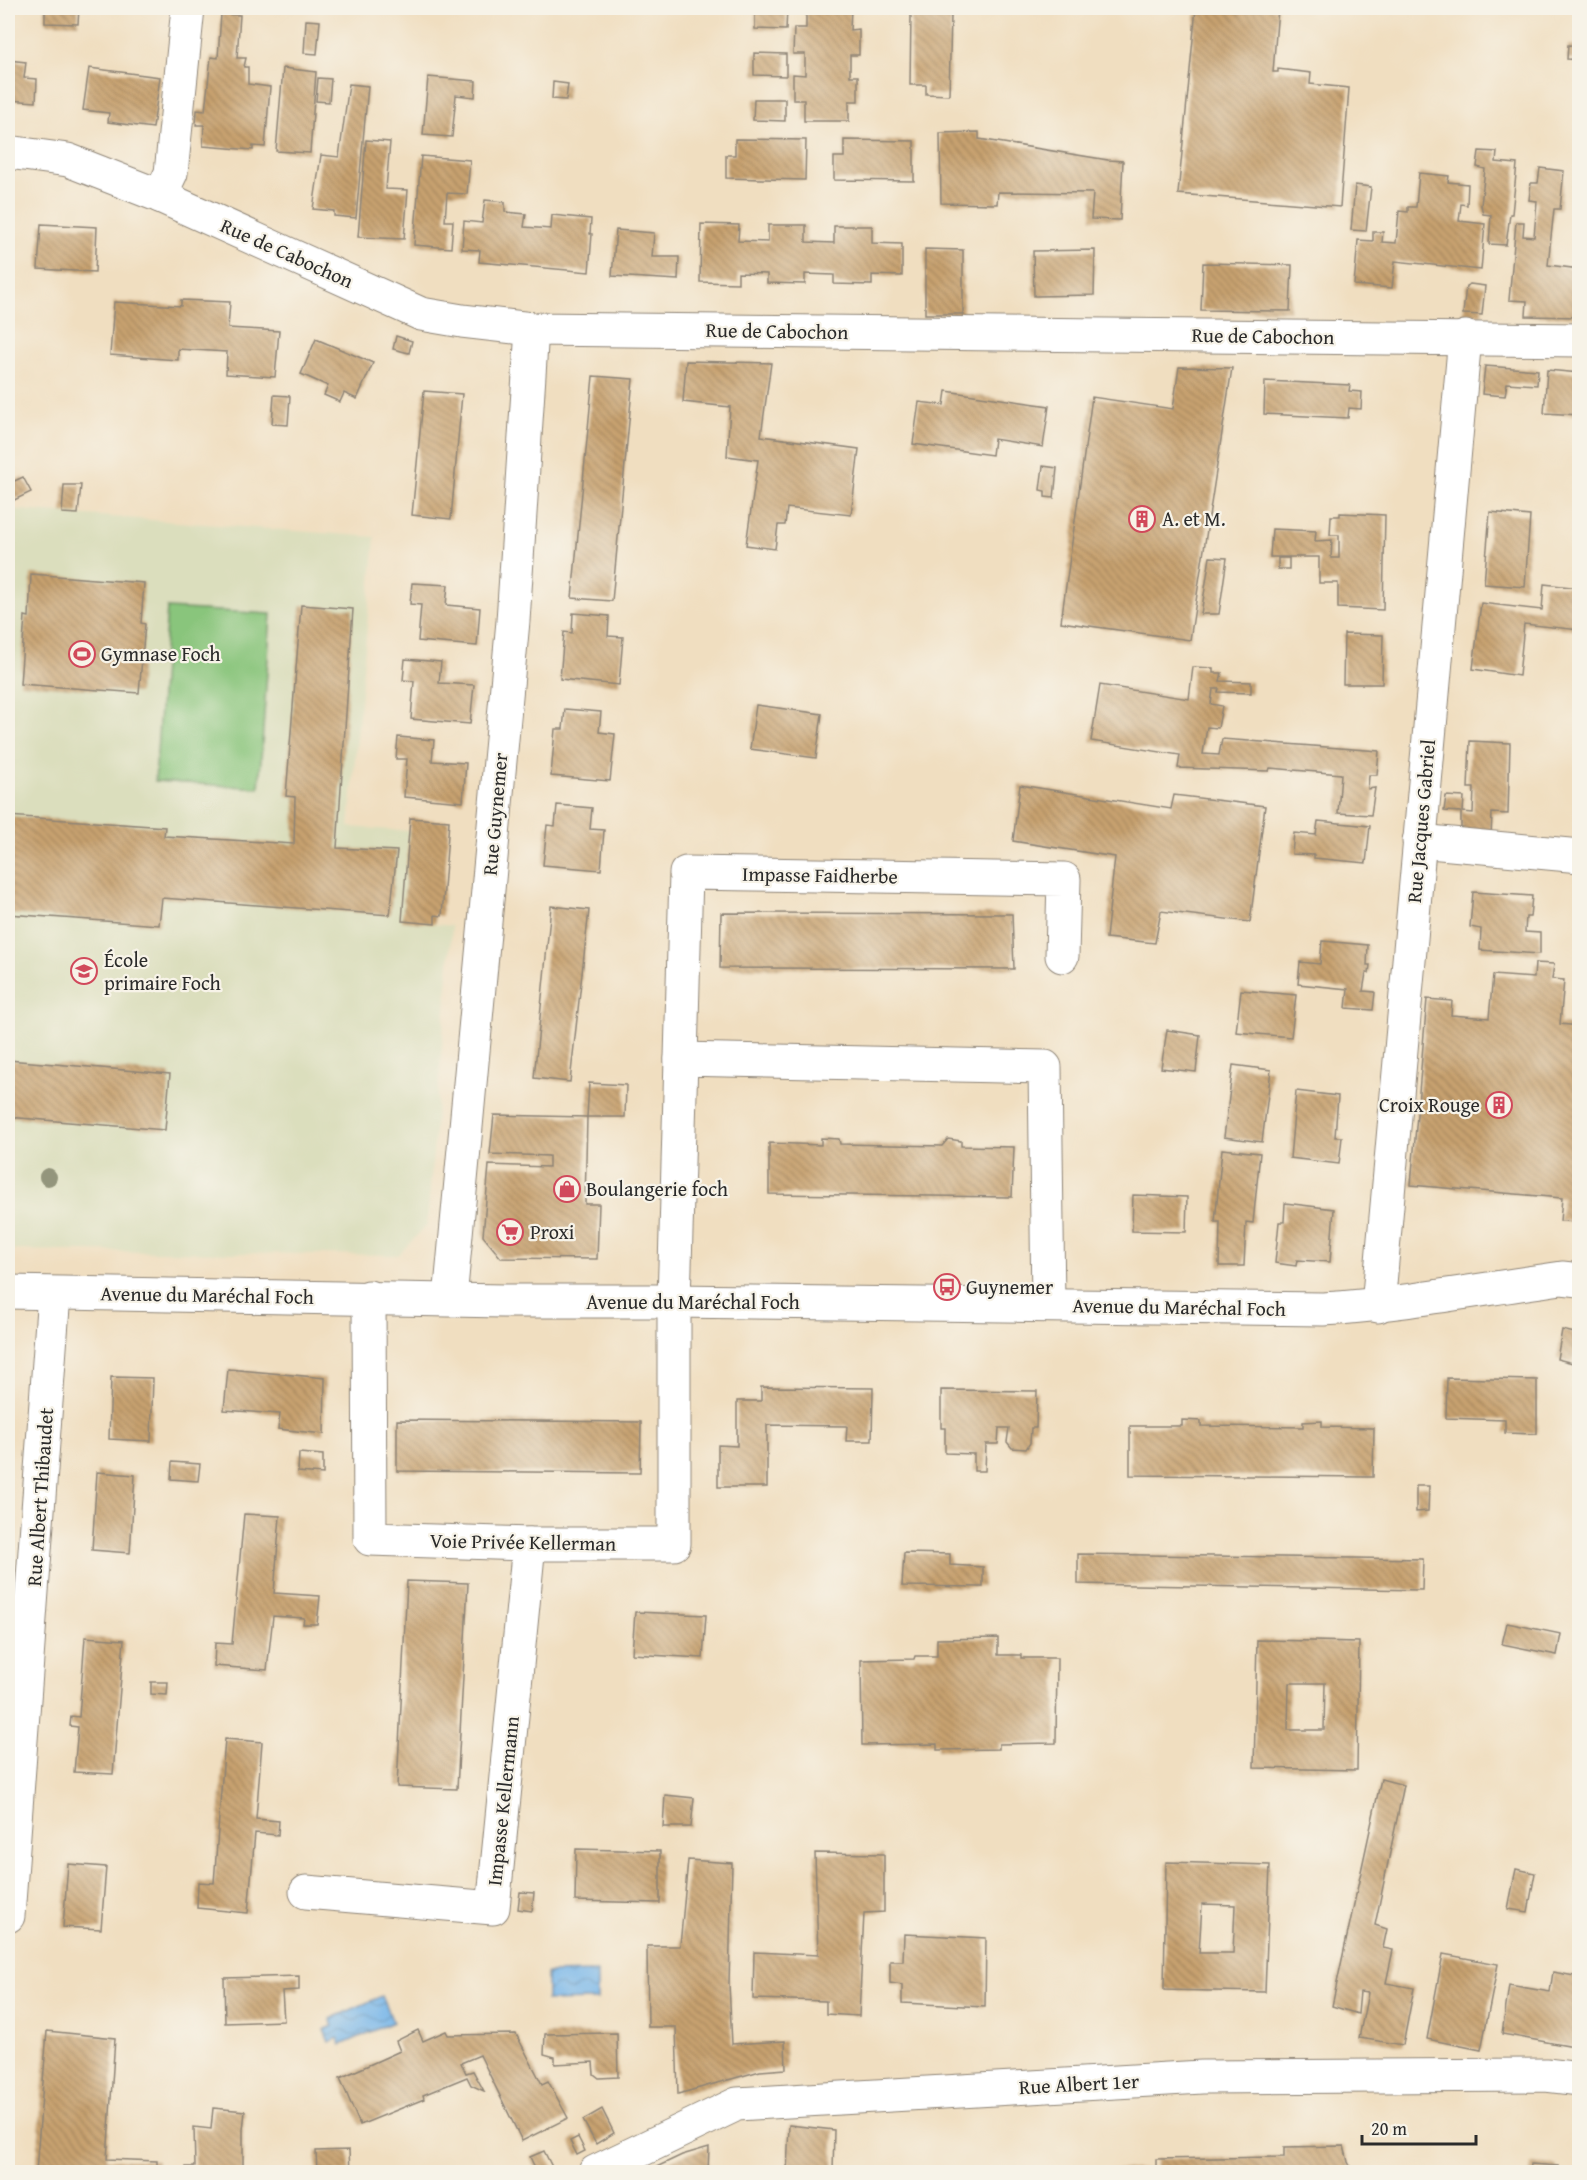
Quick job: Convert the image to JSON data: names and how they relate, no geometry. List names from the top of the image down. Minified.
{"streets":{"street":["Rue de Cabochon","Rue Guynemer","Rue Jacques Gabriel","Impasse Faidherbe","Avenue du Maréchal Foch","Rue Albert Thibaudet","Voie Privée Kellerman","Impasse Kellermann","Rue Albert 1er"]},"crossings":[["Rue de Cabochon","Rue Guynemer"],["Rue de Cabochon","Rue Jacques Gabriel"],["Rue Guynemer","Avenue du Maréchal Foch"],["Rue Jacques Gabriel","Avenue du Maréchal Foch"],["Impasse Faidherbe","Avenue du Maréchal Foch"],["Impasse Faidherbe","Voie Privée Kellerman"],["Avenue du Maréchal Foch","Rue Albert Thibaudet"],["Avenue du Maréchal Foch","Voie Privée Kellerman"],["Voie Privée Kellerman","Impasse Kellermann"]],"places":{"building":["A. et M.","Croix Rouge"],"sports":["Gymnase Foch"],"school or university":["École primaire Foch"],"shop":["Boulangerie foch"],"supermarket":["Proxi"],"bus stop":["Guynemer"]},"scale_bar":"20 m"}
